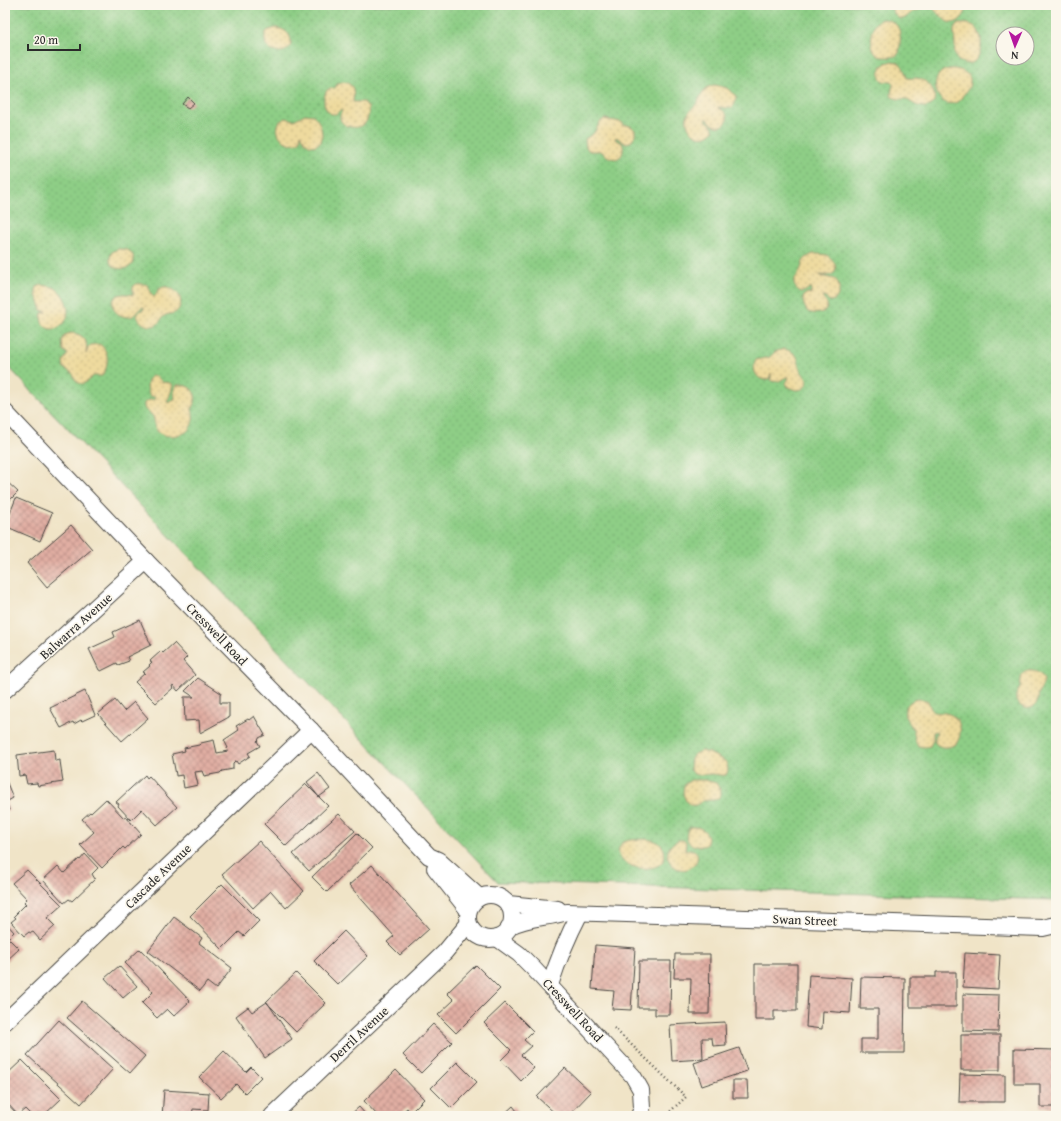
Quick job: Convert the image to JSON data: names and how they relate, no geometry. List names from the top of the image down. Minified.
{"streets":{"street":["Balwarra Avenue","Cresswell Road","Cascade Avenue","Swan Street","Derril Avenue"]},"crossings":[["Balwarra Avenue","Cresswell Road"],["Cresswell Road","Cascade Avenue"],["Cresswell Road","Swan Street"],["Cresswell Road","Derril Avenue"],["Swan Street","Derril Avenue"]],"scale_bar":"20 m","north":"bottom"}
